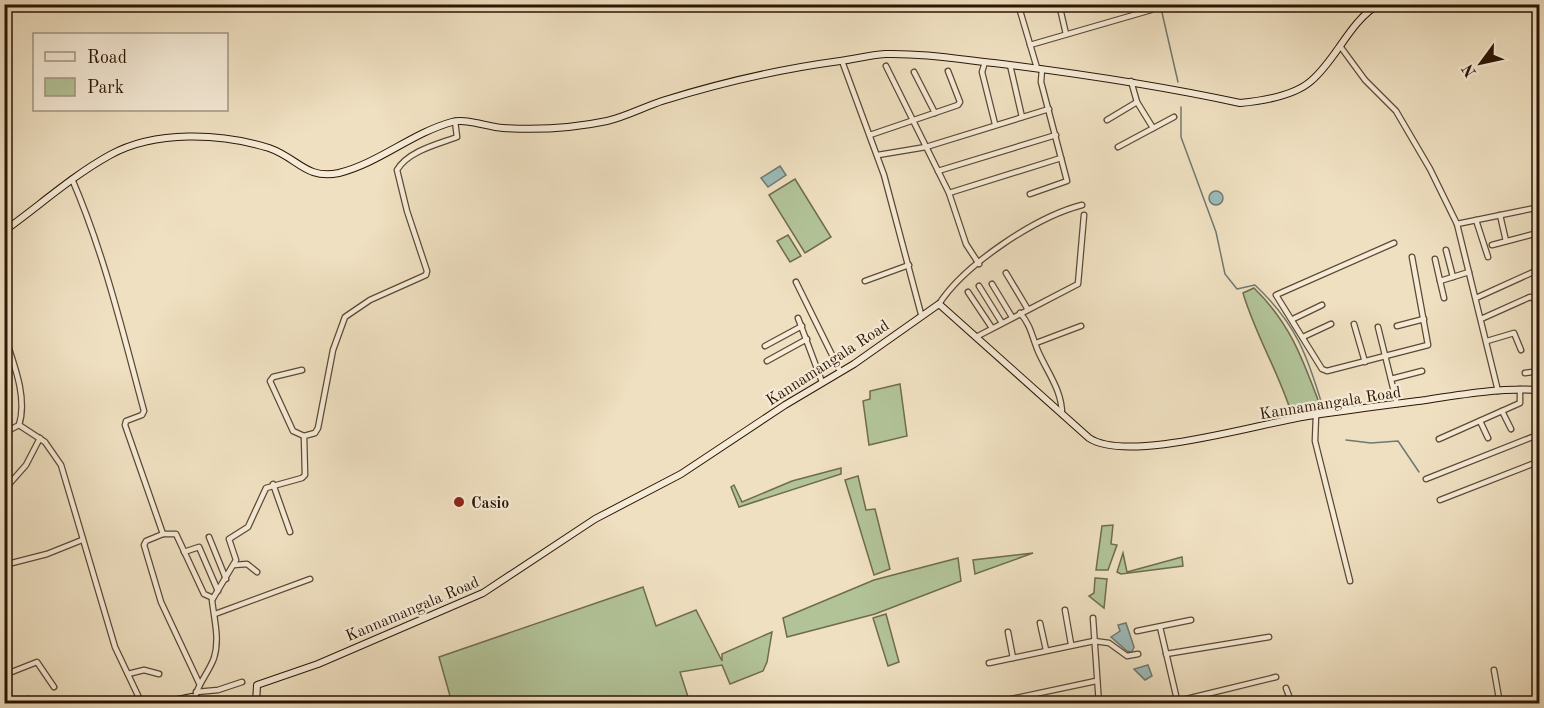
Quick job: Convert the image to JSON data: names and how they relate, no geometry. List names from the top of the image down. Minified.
{"streets":{"main road":["Kannamangala Road"]},"places":["Casio"],"legend":["Road","Park"],"north":"bottom left"}
